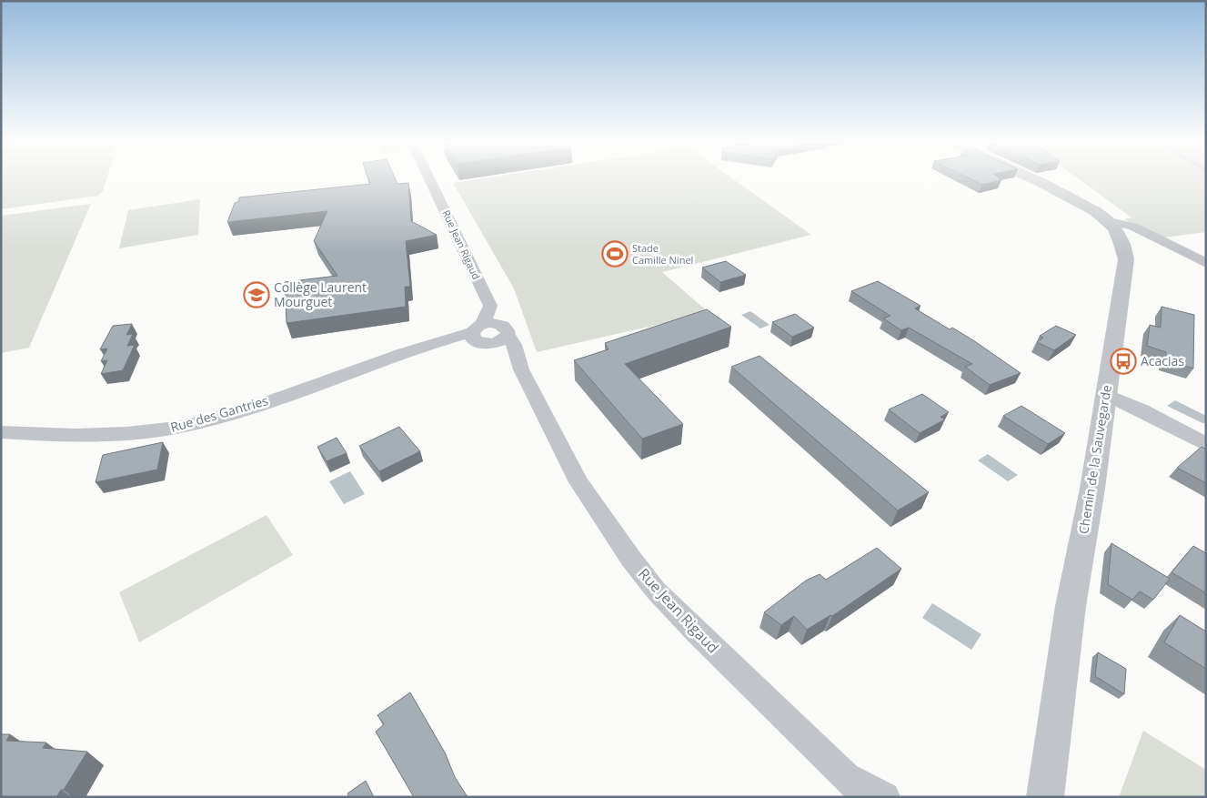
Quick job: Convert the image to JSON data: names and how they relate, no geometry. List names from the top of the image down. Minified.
{"streets":{"street":["Rue Jean Rigaud","Rue des Gantries","Chemin de la Sauvegarde"]},"crossings":[["Rue Jean Rigaud","Rue des Gantries"]],"places":{"sports":["Stade Camille Ninel"],"school or university":["Collège Laurent Mourguet"],"bus stop":["Acacias"]}}
